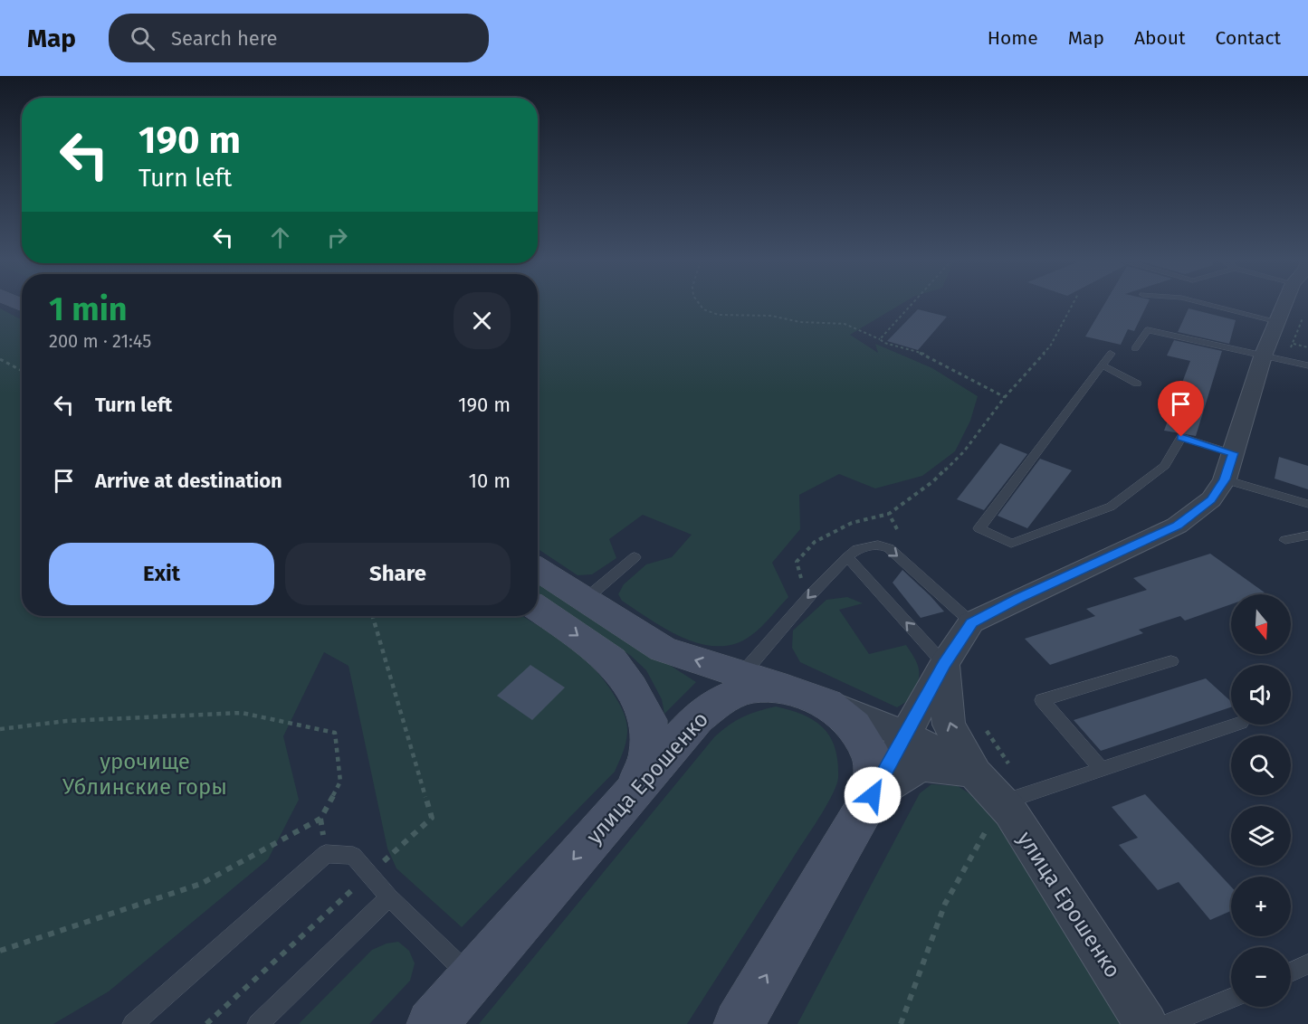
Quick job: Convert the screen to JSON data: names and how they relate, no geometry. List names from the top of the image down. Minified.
{"streets":{"main road":["улица Ерошенко"]},"parks":["урочище Ублинские горы"],"north":"bottom","page":{"header":"Map","search":"Search here","nav":["Home","Map","About","Contact"],"turn":["190 m","Turn left"],"heading":["1 min","200 m · 21:45"],"list":[{"name":"Turn left","value":"190 m"},{"name":"Arrive at destination","value":"10 m"}],"buttons":["Exit","Share"],"map_buttons":["+","−"]}}
